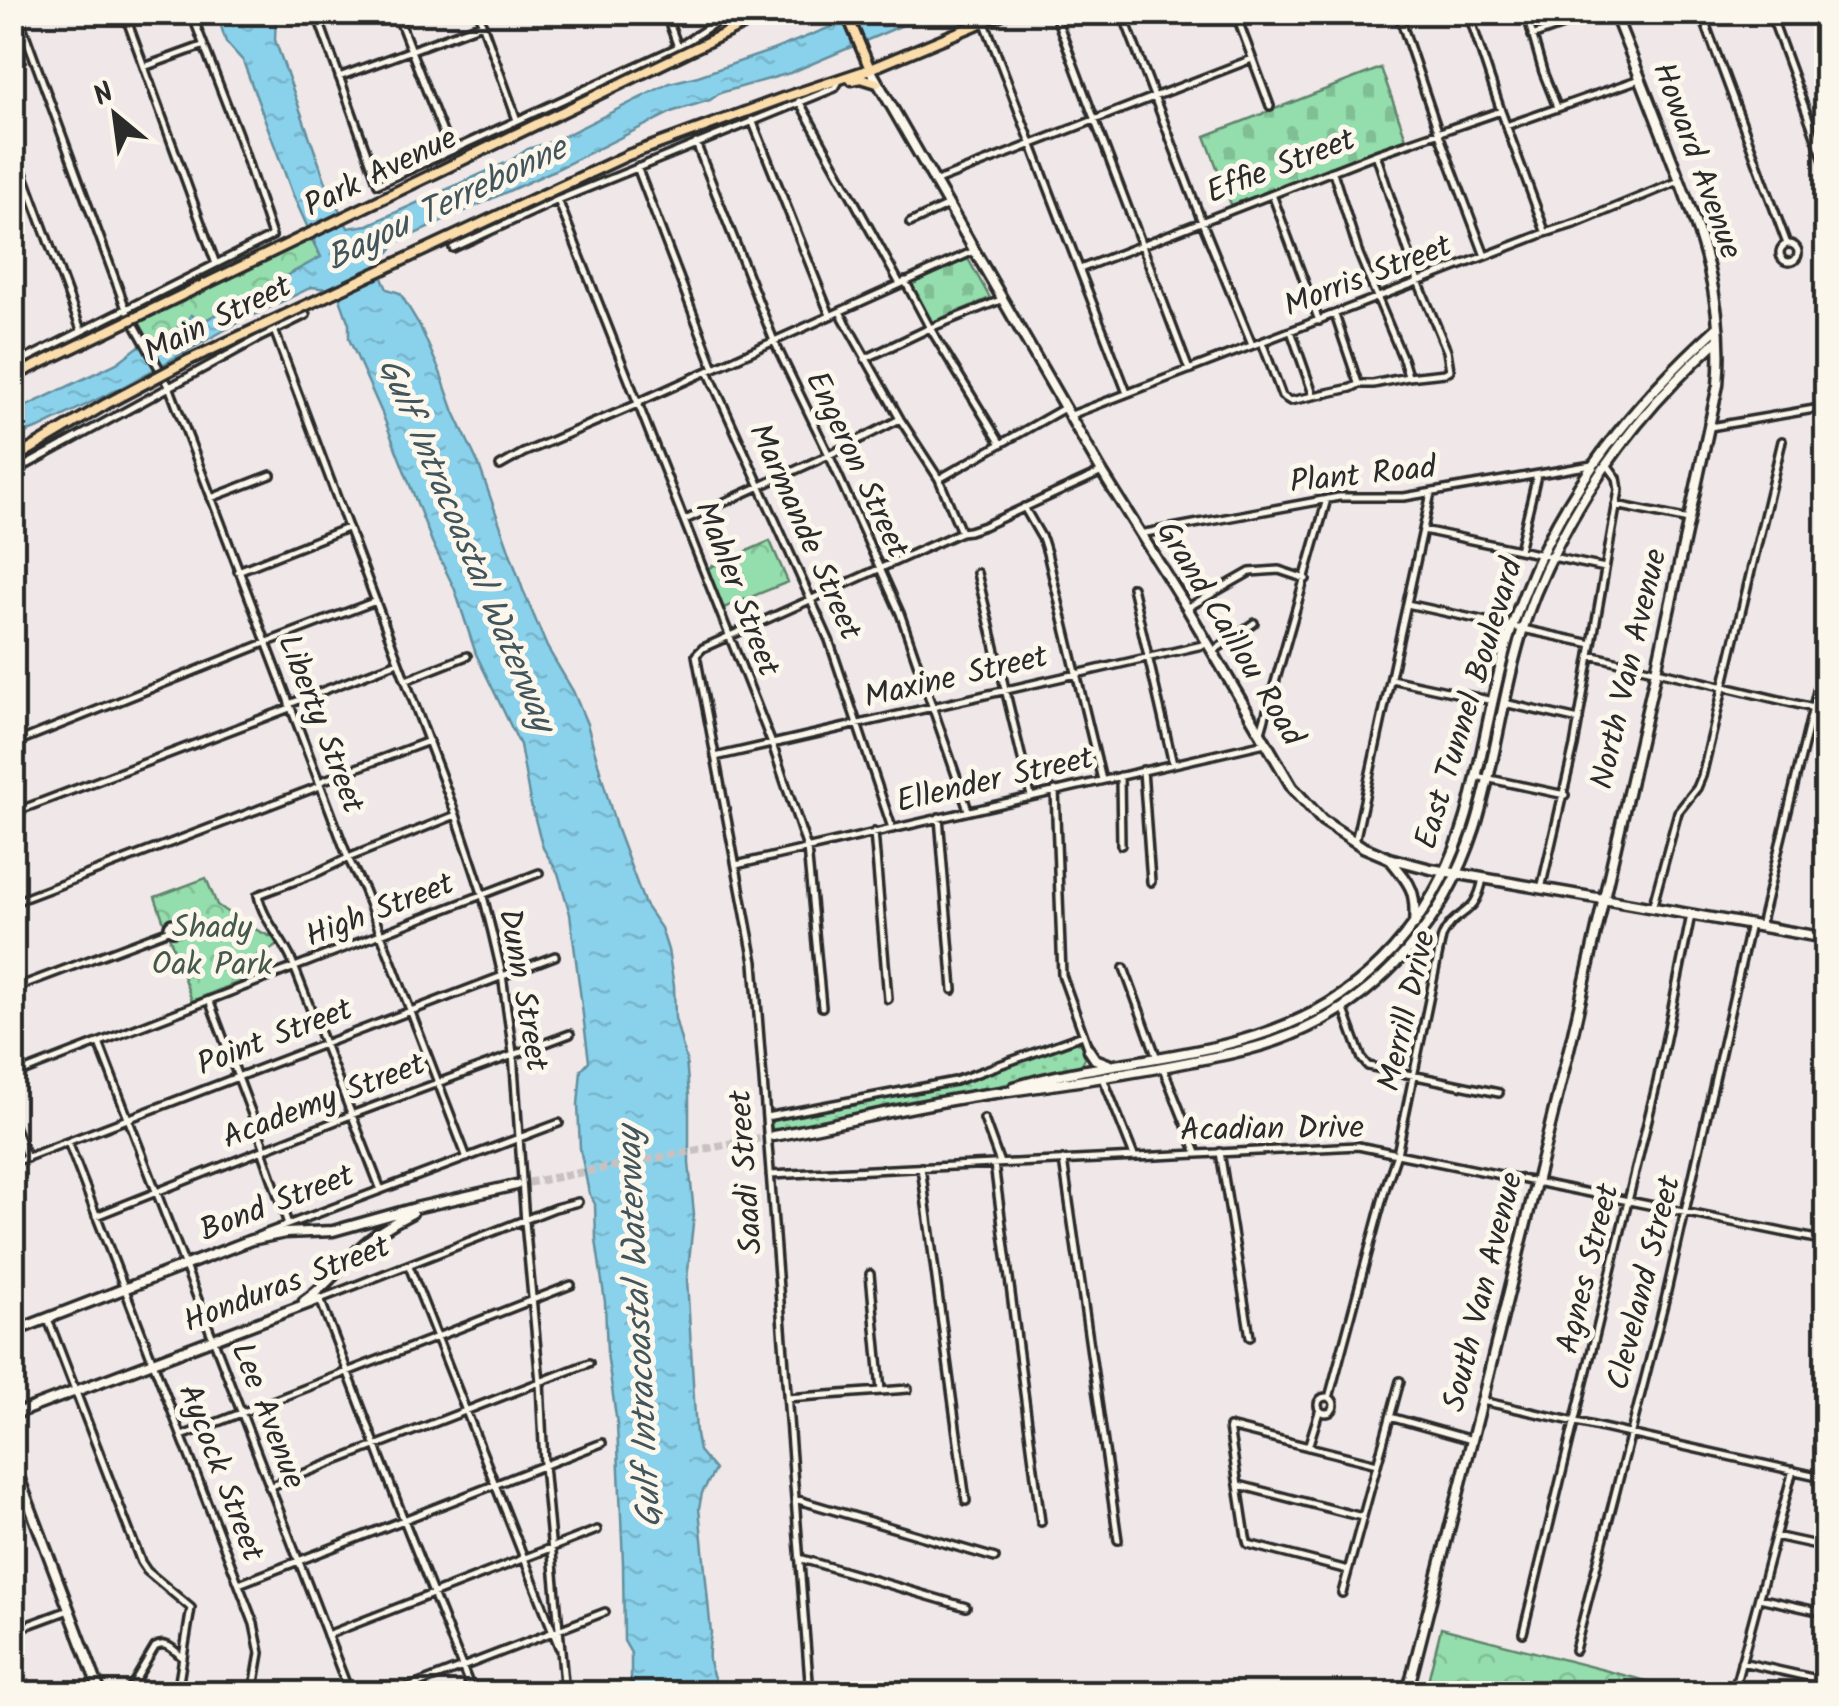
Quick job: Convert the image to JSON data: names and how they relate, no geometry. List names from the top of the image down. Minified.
{"streets":{"main road":["Howard Avenue","Park Avenue","Main Street","Grand Caillou Road","North Van Avenue","East Tunnel Boulevard","Bond Street","Honduras Street","South Van Avenue"],"street":["Effie Street","Morris Street","Engeron Street","Plant Road","Marmande Street","Mahler Street","Maxine Street","Liberty Street","Ellender Street","High Street","Dunn Street","Merrill Drive","Point Street","Academy Street","Acadian Drive","Saadi Street","Agnes Street","Cleveland Street","Lee Avenue","Aycock Street"]},"crossings":[["Howard Avenue","Morris Street"],["Howard Avenue","North Van Avenue"],["Howard Avenue","East Tunnel Boulevard"],["Morris Street","Grand Caillou Road"],["Main Street","Engeron Street"],["Main Street","Marmande Street"],["Main Street","Mahler Street"],["Main Street","Grand Caillou Road"],["Main Street","Liberty Street"],["Main Street","Dunn Street"],["Engeron Street","Maxine Street"],["Engeron Street","Ellender Street"],["Plant Road","Grand Caillou Road"],["Plant Road","East Tunnel Boulevard"],["Marmande Street","Maxine Street"],["Marmande Street","Ellender Street"],["Mahler Street","Maxine Street"],["Mahler Street","Ellender Street"],["Mahler Street","Saadi Street"],["Grand Caillou Road","North Van Avenue"],["Grand Caillou Road","Maxine Street"],["Grand Caillou Road","East Tunnel Boulevard"],["Grand Caillou Road","Ellender Street"],["Grand Caillou Road","Merrill Drive"],["Grand Caillou Road","Agnes Street"],["Grand Caillou Road","Cleveland Street"],["Grand Caillou Road","South Van Avenue"],["North Van Avenue","South Van Avenue"],["Maxine Street","Saadi Street"],["Liberty Street","High Street"],["Liberty Street","Point Street"],["Liberty Street","Academy Street"],["Liberty Street","Bond Street"],["Ellender Street","Saadi Street"],["High Street","Dunn Street"],["High Street","Lee Avenue"],["Dunn Street","Point Street"],["Dunn Street","Academy Street"],["Dunn Street","Bond Street"],["Dunn Street","Honduras Street"],["Merrill Drive","Acadian Drive"],["Point Street","Lee Avenue"],["Point Street","Aycock Street"],["Academy Street","Lee Avenue"],["Academy Street","Aycock Street"],["Acadian Drive","Saadi Street"],["Acadian Drive","Agnes Street"],["Acadian Drive","Cleveland Street"],["Acadian Drive","South Van Avenue"],["Bond Street","Lee Avenue"],["Bond Street","Aycock Street"],["Honduras Street","Lee Avenue"],["Honduras Street","Aycock Street"]],"water":["Bayou Terrebonne","Gulf Intracoastal Waterway"],"parks":["Shady Oak Park"],"north":"top left"}
